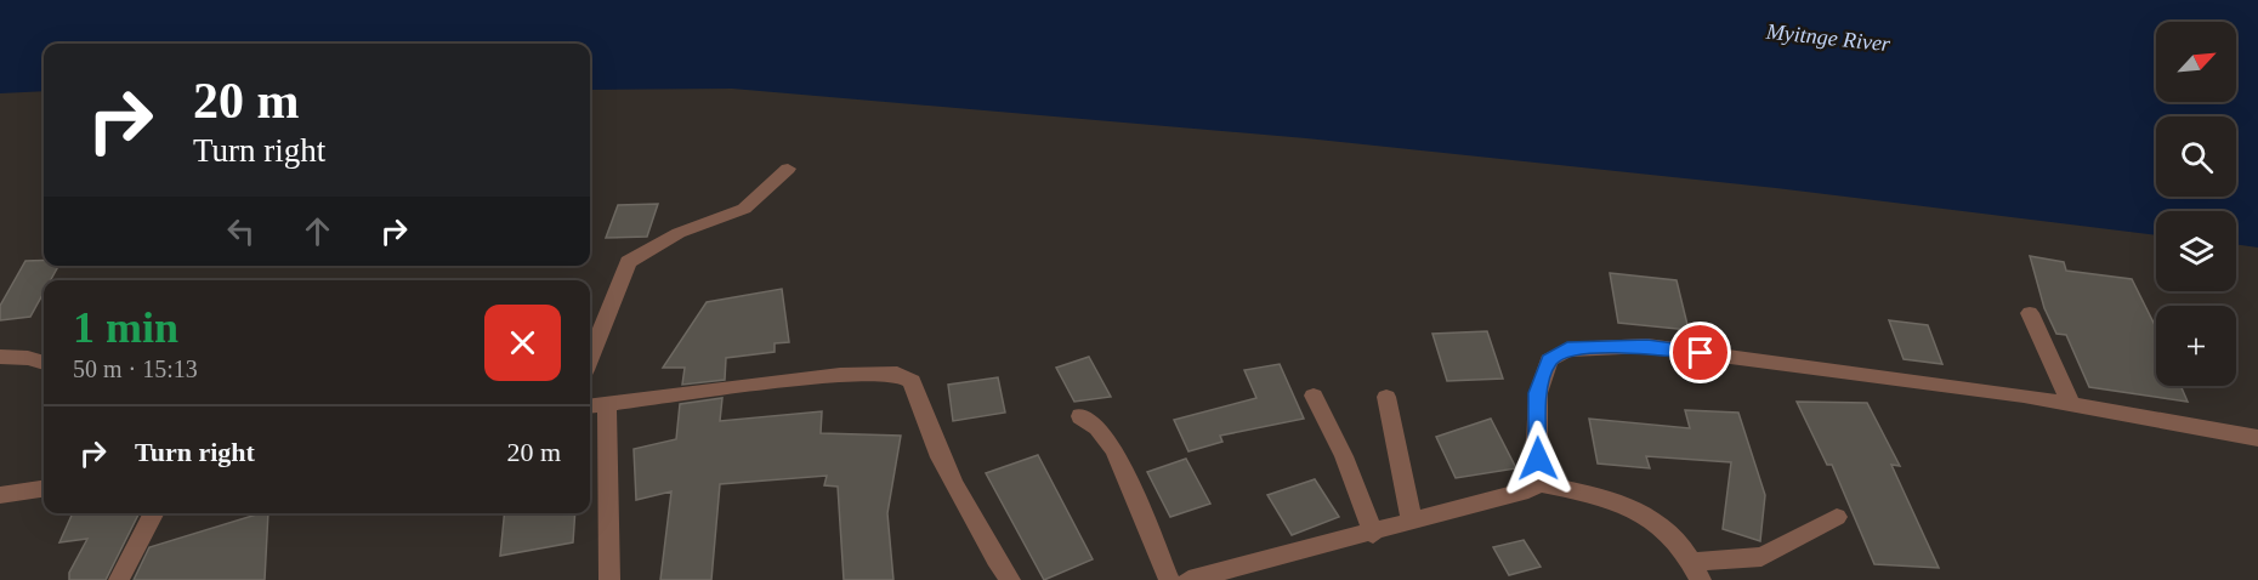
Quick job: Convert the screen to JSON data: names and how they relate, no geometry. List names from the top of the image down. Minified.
{"water":["Myitnge River"],"north":"top right","page":{"map_buttons":"+","turn":["20 m","Turn right"],"heading":["1 min","50 m · 15:13"],"list":[{"name":"Turn right","value":"20 m"}]}}
